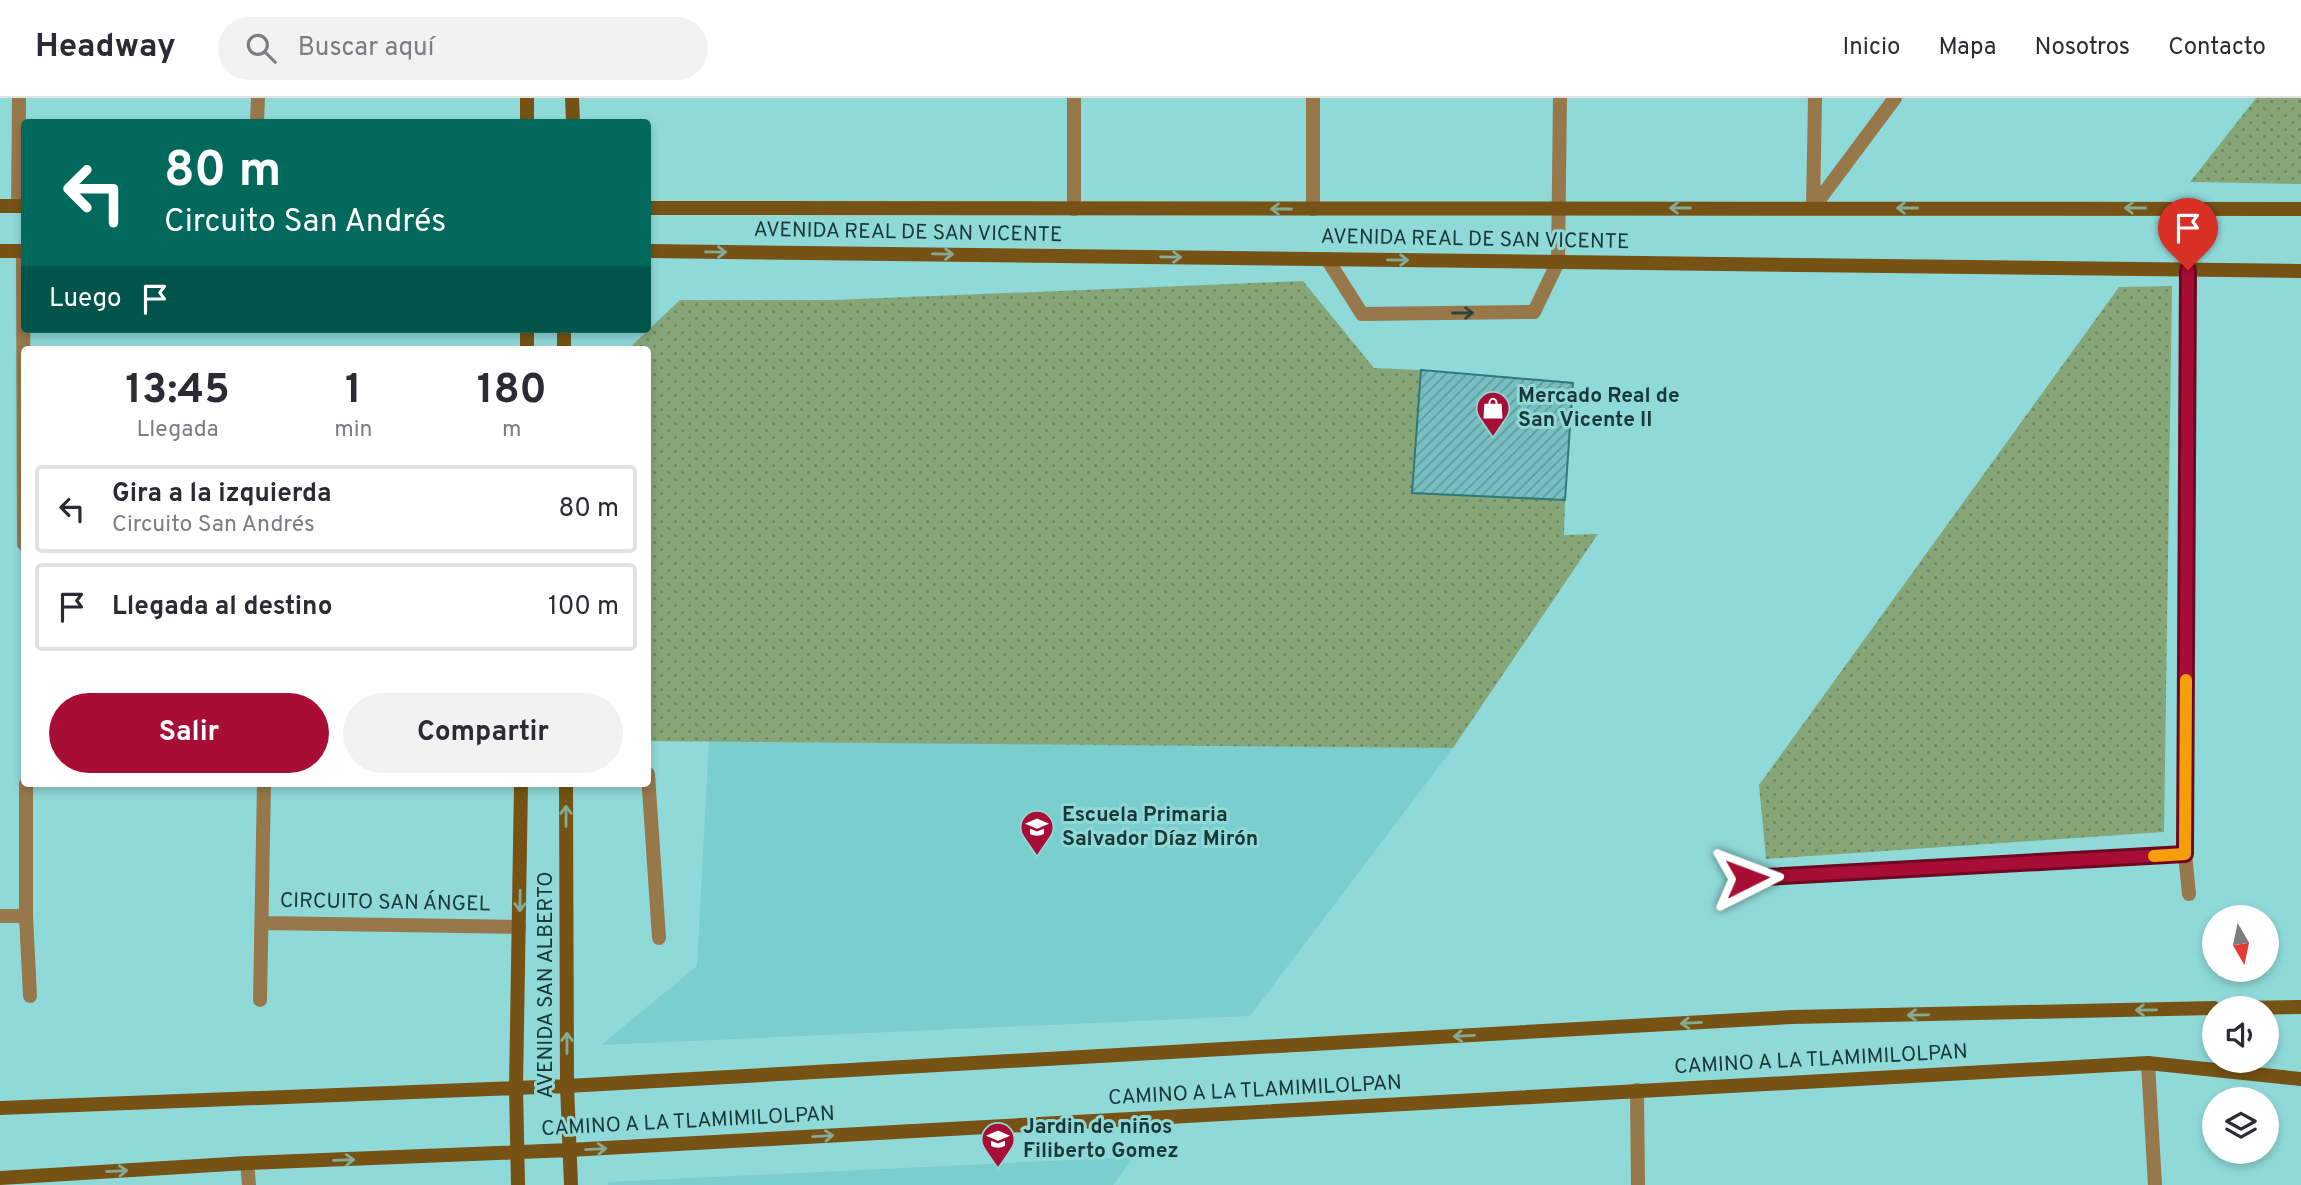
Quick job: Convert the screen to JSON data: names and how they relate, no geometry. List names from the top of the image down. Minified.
{"streets":{"street":["AVENIDA REAL DE SAN VICENTE","CIRCUITO SAN ÁNGEL","AVENIDA SAN ALBERTO","CAMINO A LA TLAMIMILOLPAN"]},"crossings":[["CIRCUITO SAN ÁNGEL","AVENIDA SAN ALBERTO"],["AVENIDA SAN ALBERTO","CAMINO A LA TLAMIMILOLPAN"]],"places":{"shop":["Mercado Real de San Vicente II"],"school or university":["Escuela Primaria Salvador Díaz Mirón","Jardin de niños Filiberto Gomez"]},"north":"bottom","page":{"header":"Headway","search":"Buscar aquí","nav":["Inicio","Mapa","Nosotros","Contacto"],"turn":["80 m","Circuito San Andrés"],"then":"Luego","eta":["13:45","Llegada","1","min","180","m"],"list":[{"name":"Gira a la izquierda","note":"Circuito San Andrés","value":"80 m"},{"name":"Llegada al destino","value":"100 m"}],"buttons":["Salir","Compartir"]}}
